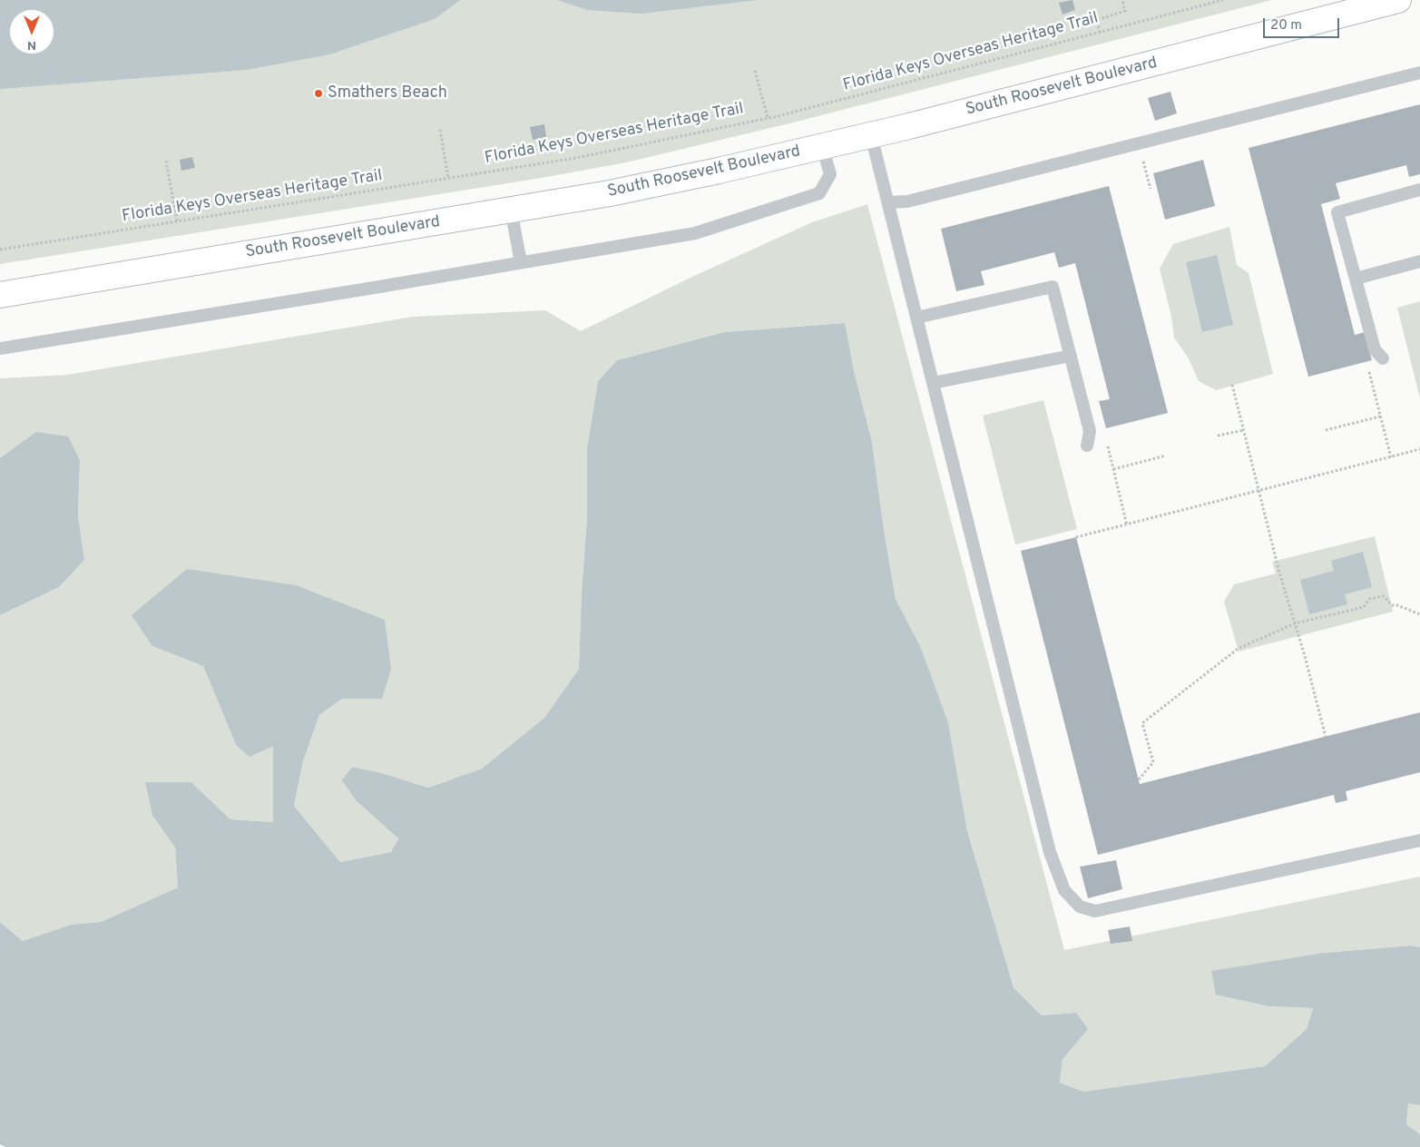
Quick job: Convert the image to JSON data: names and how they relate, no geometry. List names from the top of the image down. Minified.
{"streets":{"main road":["South Roosevelt Boulevard"],"path":["Florida Keys Overseas Heritage Trail"]},"places":["Smathers Beach"],"scale_bar":"20 m","north":"bottom"}
